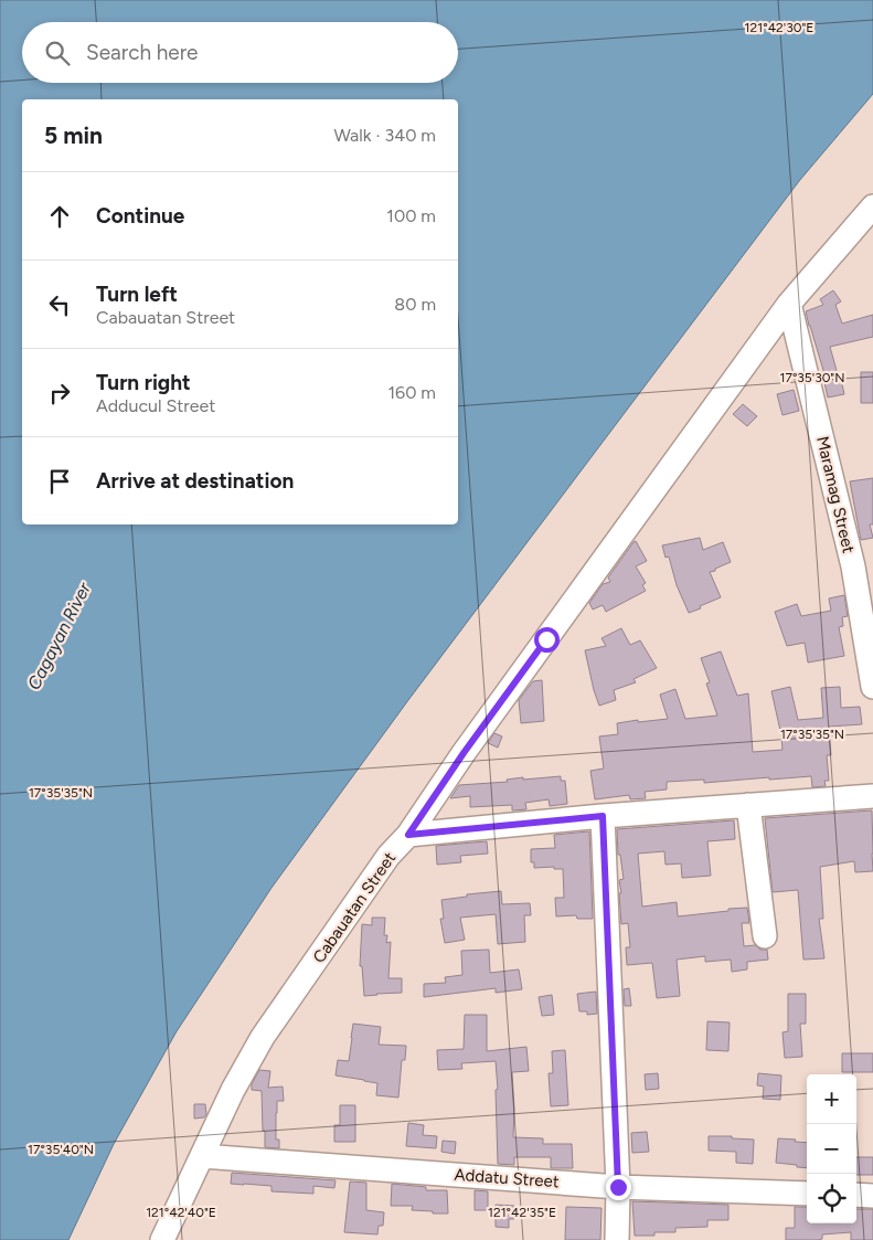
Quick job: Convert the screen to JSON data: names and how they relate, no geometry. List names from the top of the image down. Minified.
{"streets":{"street":["Maramag Street","Cabauatan Street","Addatu Street"]},"crossings":[["Maramag Street","Cabauatan Street"],["Cabauatan Street","Addatu Street"]],"water":["Cagayan River"],"page":{"search":"Search here","heading":["5 min","Walk · 340 m"],"list":[["Continue","100 m"],["Turn left","Cabauatan Street","80 m"],["Turn right","Adducul Street","160 m"],"Arrive at destination"],"map_buttons":["+","−"]},"coordinates":["121°42'30\"E","17°35'30\"N","17°35'35\"N","17°35'40\"N","121°42'40\"E","121°42'35\"E"]}
